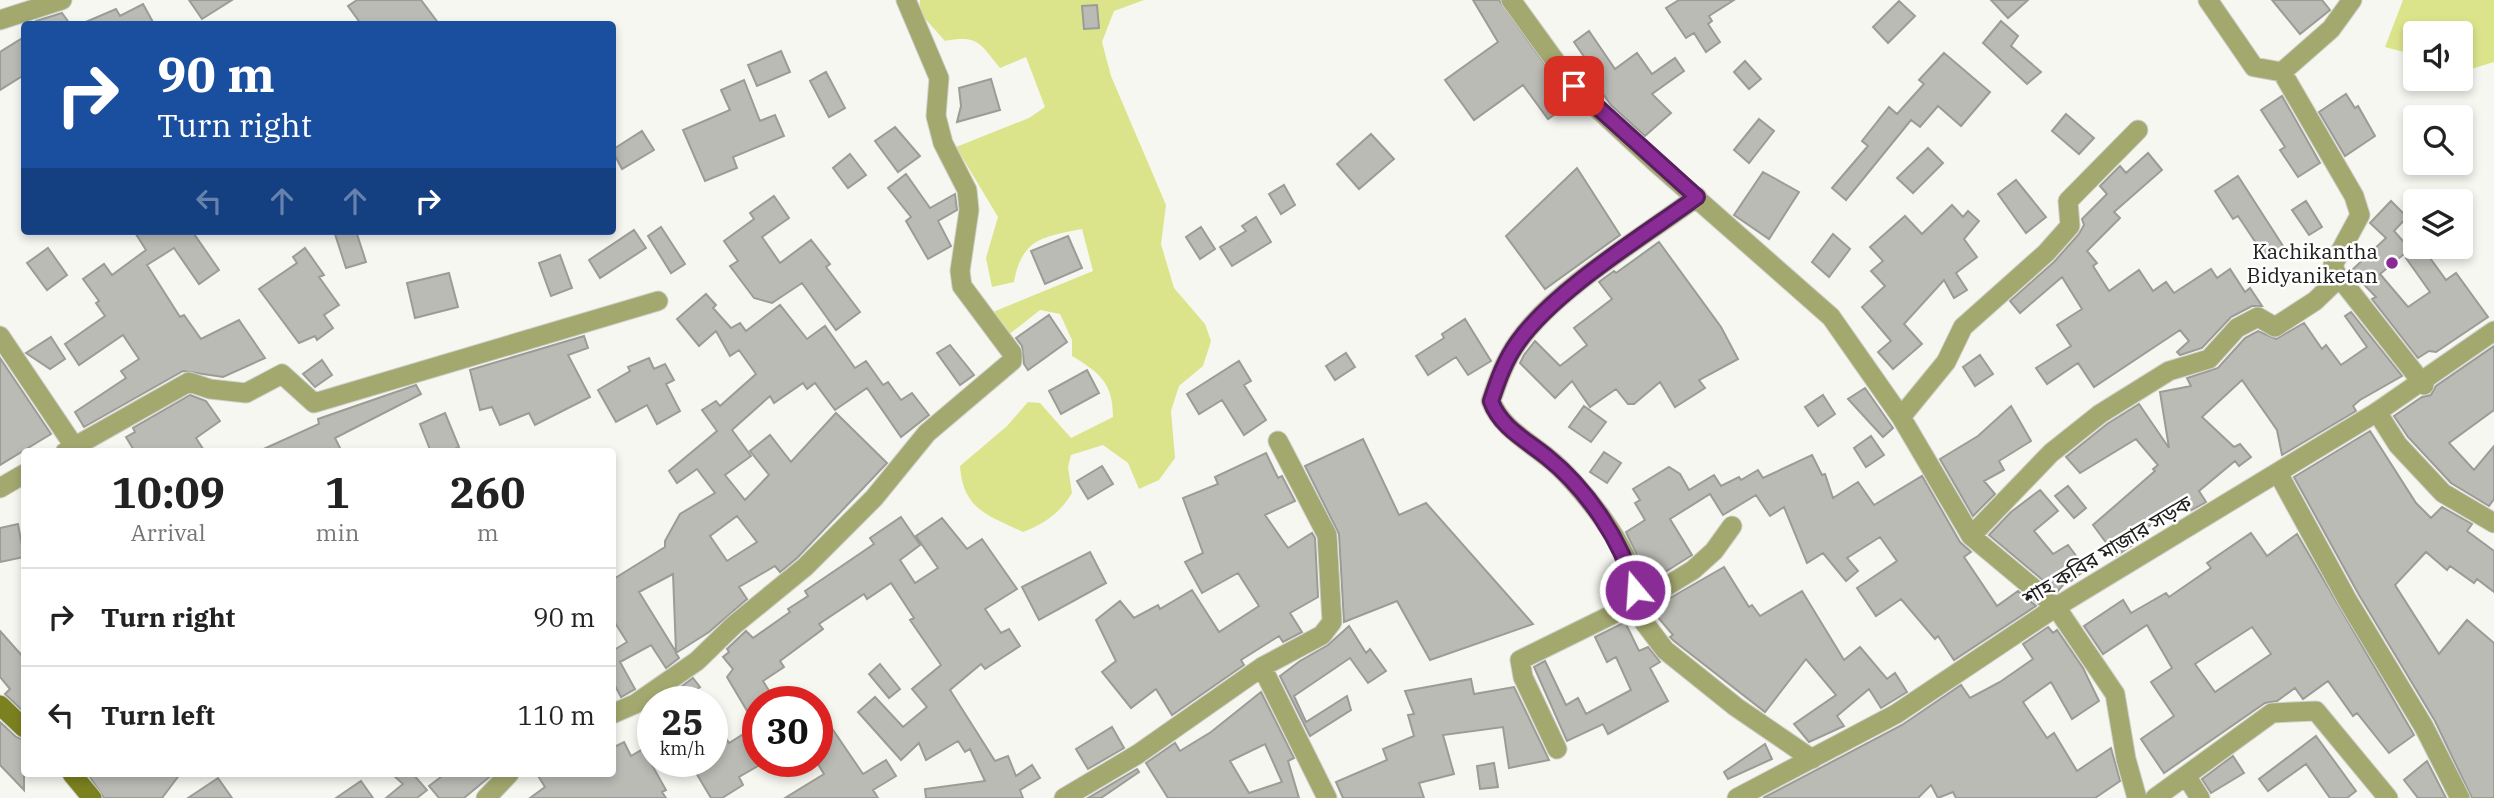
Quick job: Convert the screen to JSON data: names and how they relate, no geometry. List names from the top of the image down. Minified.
{"streets":{"street":["শাহ কবির মাজার সড়ক"]},"places":["Kachikantha Bidyaniketan"],"page":{"turn":["90 m","Turn right"],"eta":["10:09","Arrival","1","min","260","m"],"list":[{"name":"Turn right","value":"90 m"},{"name":"Turn left","value":"110 m"}],"speed":"25 km/h","limit":"30"}}
